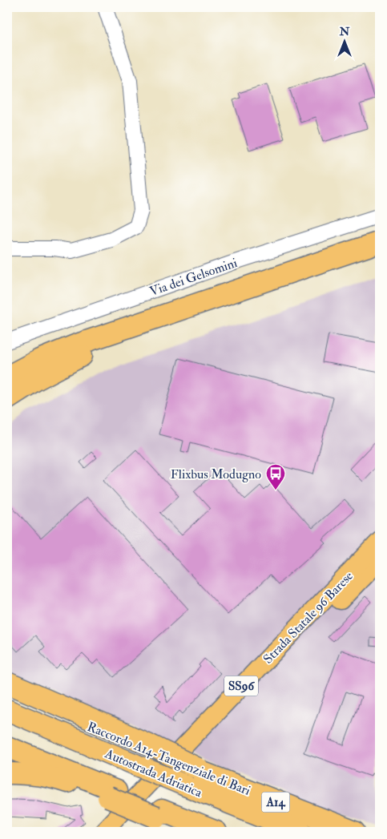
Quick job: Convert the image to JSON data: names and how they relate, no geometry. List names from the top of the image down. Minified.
{"streets":{"highway":["Raccordo A14-Tangenziale di Bari","Autostrada Adriatica","A14"],"main road":["Strada Statale 96 Barese","SS96"],"street":["Via dei Gelsomini"]},"crossings":[["Raccordo A14-Tangenziale di Bari","Autostrada Adriatica"]],"places":{"bus stop":["Flixbus Modugno"]},"north":"top"}
